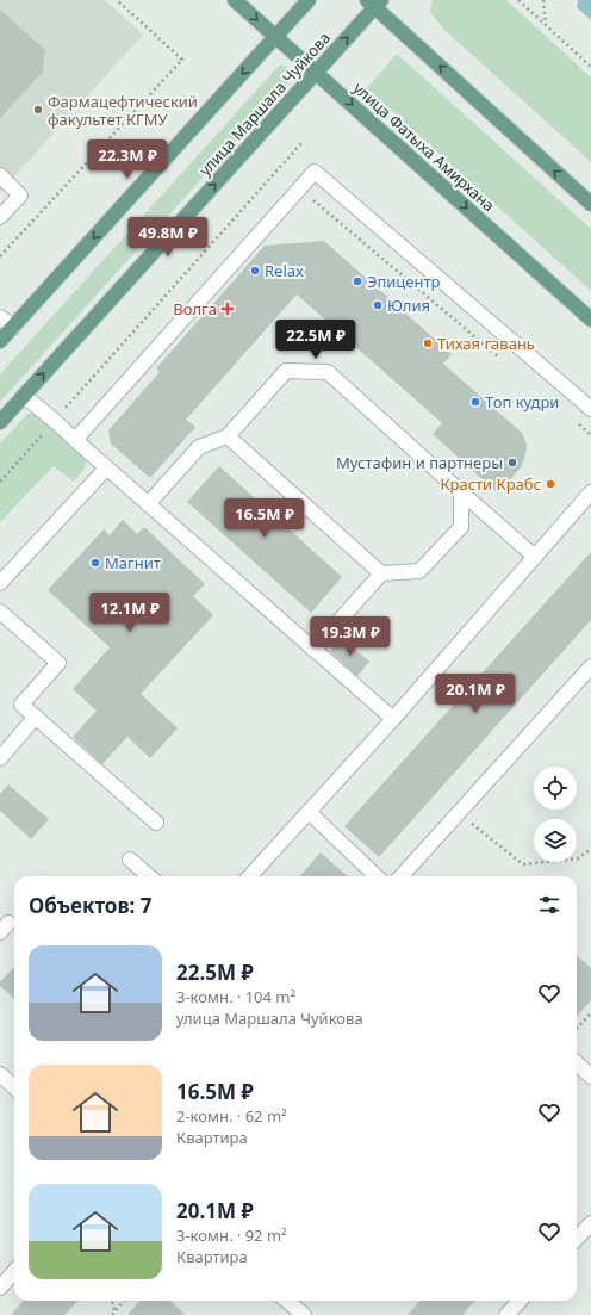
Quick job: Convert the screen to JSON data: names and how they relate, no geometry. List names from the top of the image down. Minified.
{"streets":{"main road":["улица Маршала Чуйкова","улица Фатыха Амирхана"]},"crossings":[["улица Маршала Чуйкова","улица Фатыха Амирхана"]],"places":{"other":["Фармацефтический факультет КГМУ","Relax","Эпицентр","Юлия","Тихая гавань","Топ кудри","Мустафин и партнеры","Красти Крабс","Магнит"],"health":["Волга"]},"page":{"price":["22.3M ₽","49.8M ₽","22.5M ₽","16.5M ₽","12.1M ₽","19.3M ₽","20.1M ₽"],"heading":"Объектов: 7","list":[{"name":"22.5M ₽","note":"3-комн. · 104 m² · улица Маршала Чуйкова"},{"name":"16.5M ₽","note":"2-комн. · 62 m² · Квартира"},{"name":"20.1M ₽","note":"3-комн. · 92 m² · Квартира"}]}}
